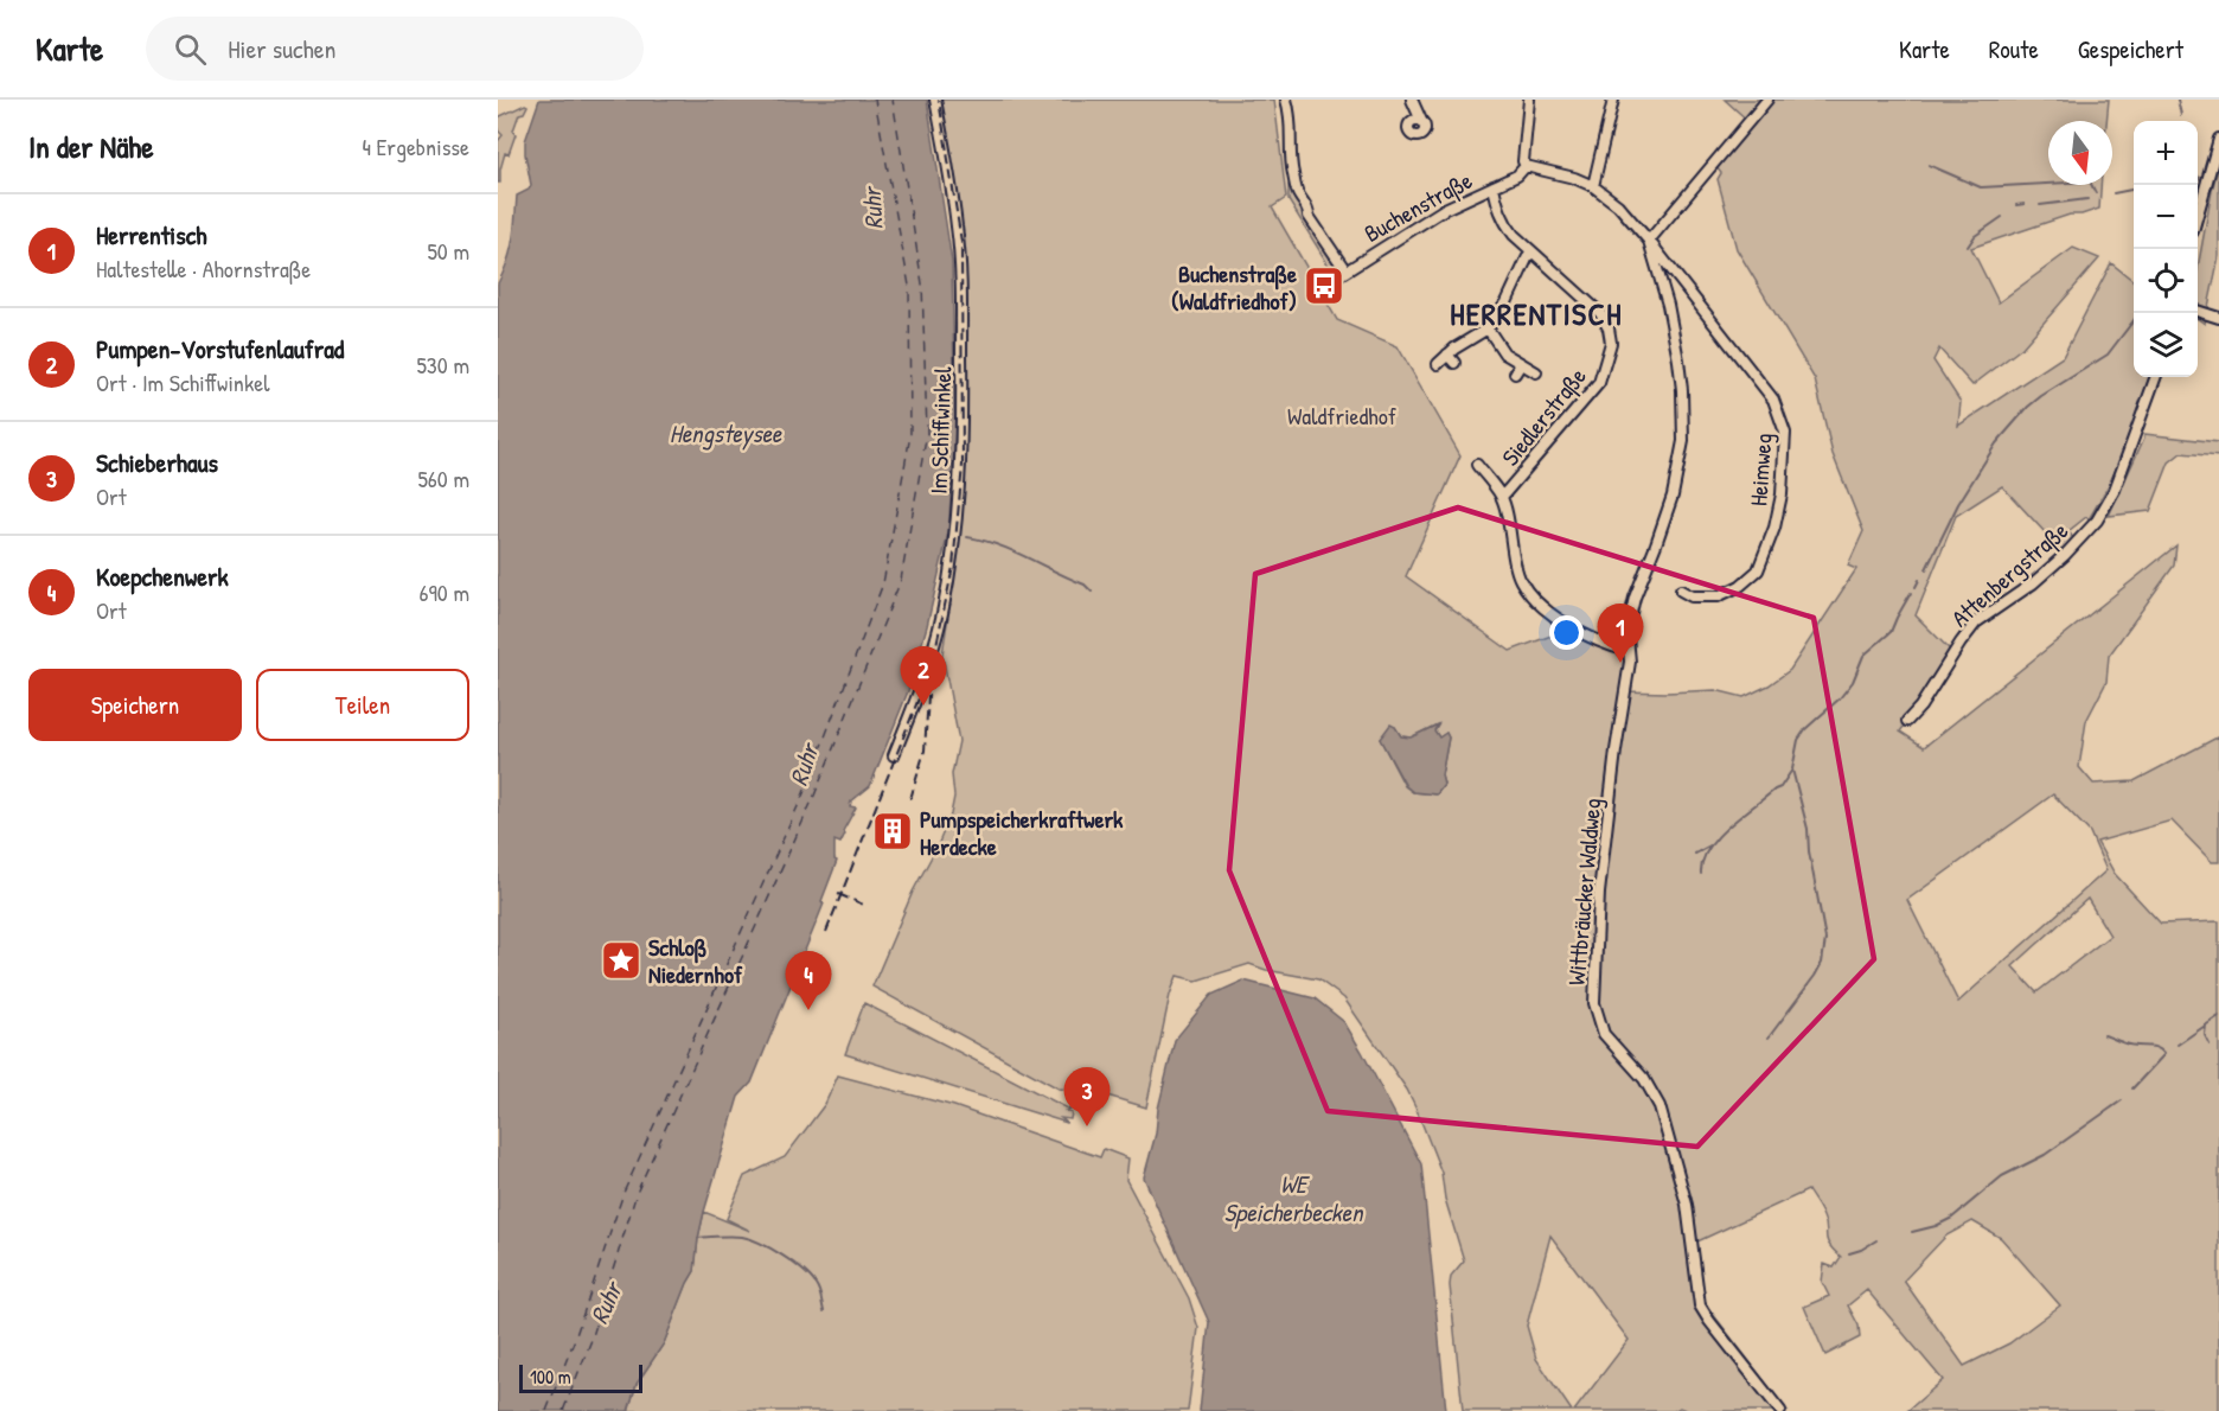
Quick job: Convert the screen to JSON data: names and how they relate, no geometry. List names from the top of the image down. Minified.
{"streets":{"street":["Buchenstraße","Siedlerstraße","Im Schiffwinkel","Heimweg","Attenbergstraße","Wittbräucker Waldweg"]},"crossings":[["Buchenstraße","Siedlerstraße"],["Buchenstraße","Heimweg"],["Heimweg","Wittbräucker Waldweg"]],"districts":["HERRENTISCH"],"water":["Ruhr","Hengsteysee","WE Speicherbecken"],"parks":["Waldfriedhof"],"places":{"bus stop":["Buchenstraße (Waldfriedhof)"],"building":["Pumpspeicherkraftwerk Herdecke"],"place":["Schloß Niedernhof"]},"scale_bar":"100 m","north":"bottom","page":{"header":"Karte","search":"Hier suchen","nav":["Karte","Route","Gespeichert"],"heading":["In der Nähe","4 Ergebnisse"],"map_buttons":["+","−"],"list":[{"mark":"1","name":"Herrentisch","note":"Haltestelle · Ahornstraße","value":"50 m"},{"mark":"2","name":"Pumpen-Vorstufenlaufrad","note":"Ort · Im Schiffwinkel","value":"530 m"},{"mark":"3","name":"Schieberhaus","note":"Ort","value":"560 m"},{"mark":"4","name":"Koepchenwerk","note":"Ort","value":"690 m"}],"pins":["1","2","4","3"],"buttons":["Speichern","Teilen"],"scale":"100 m"}}
